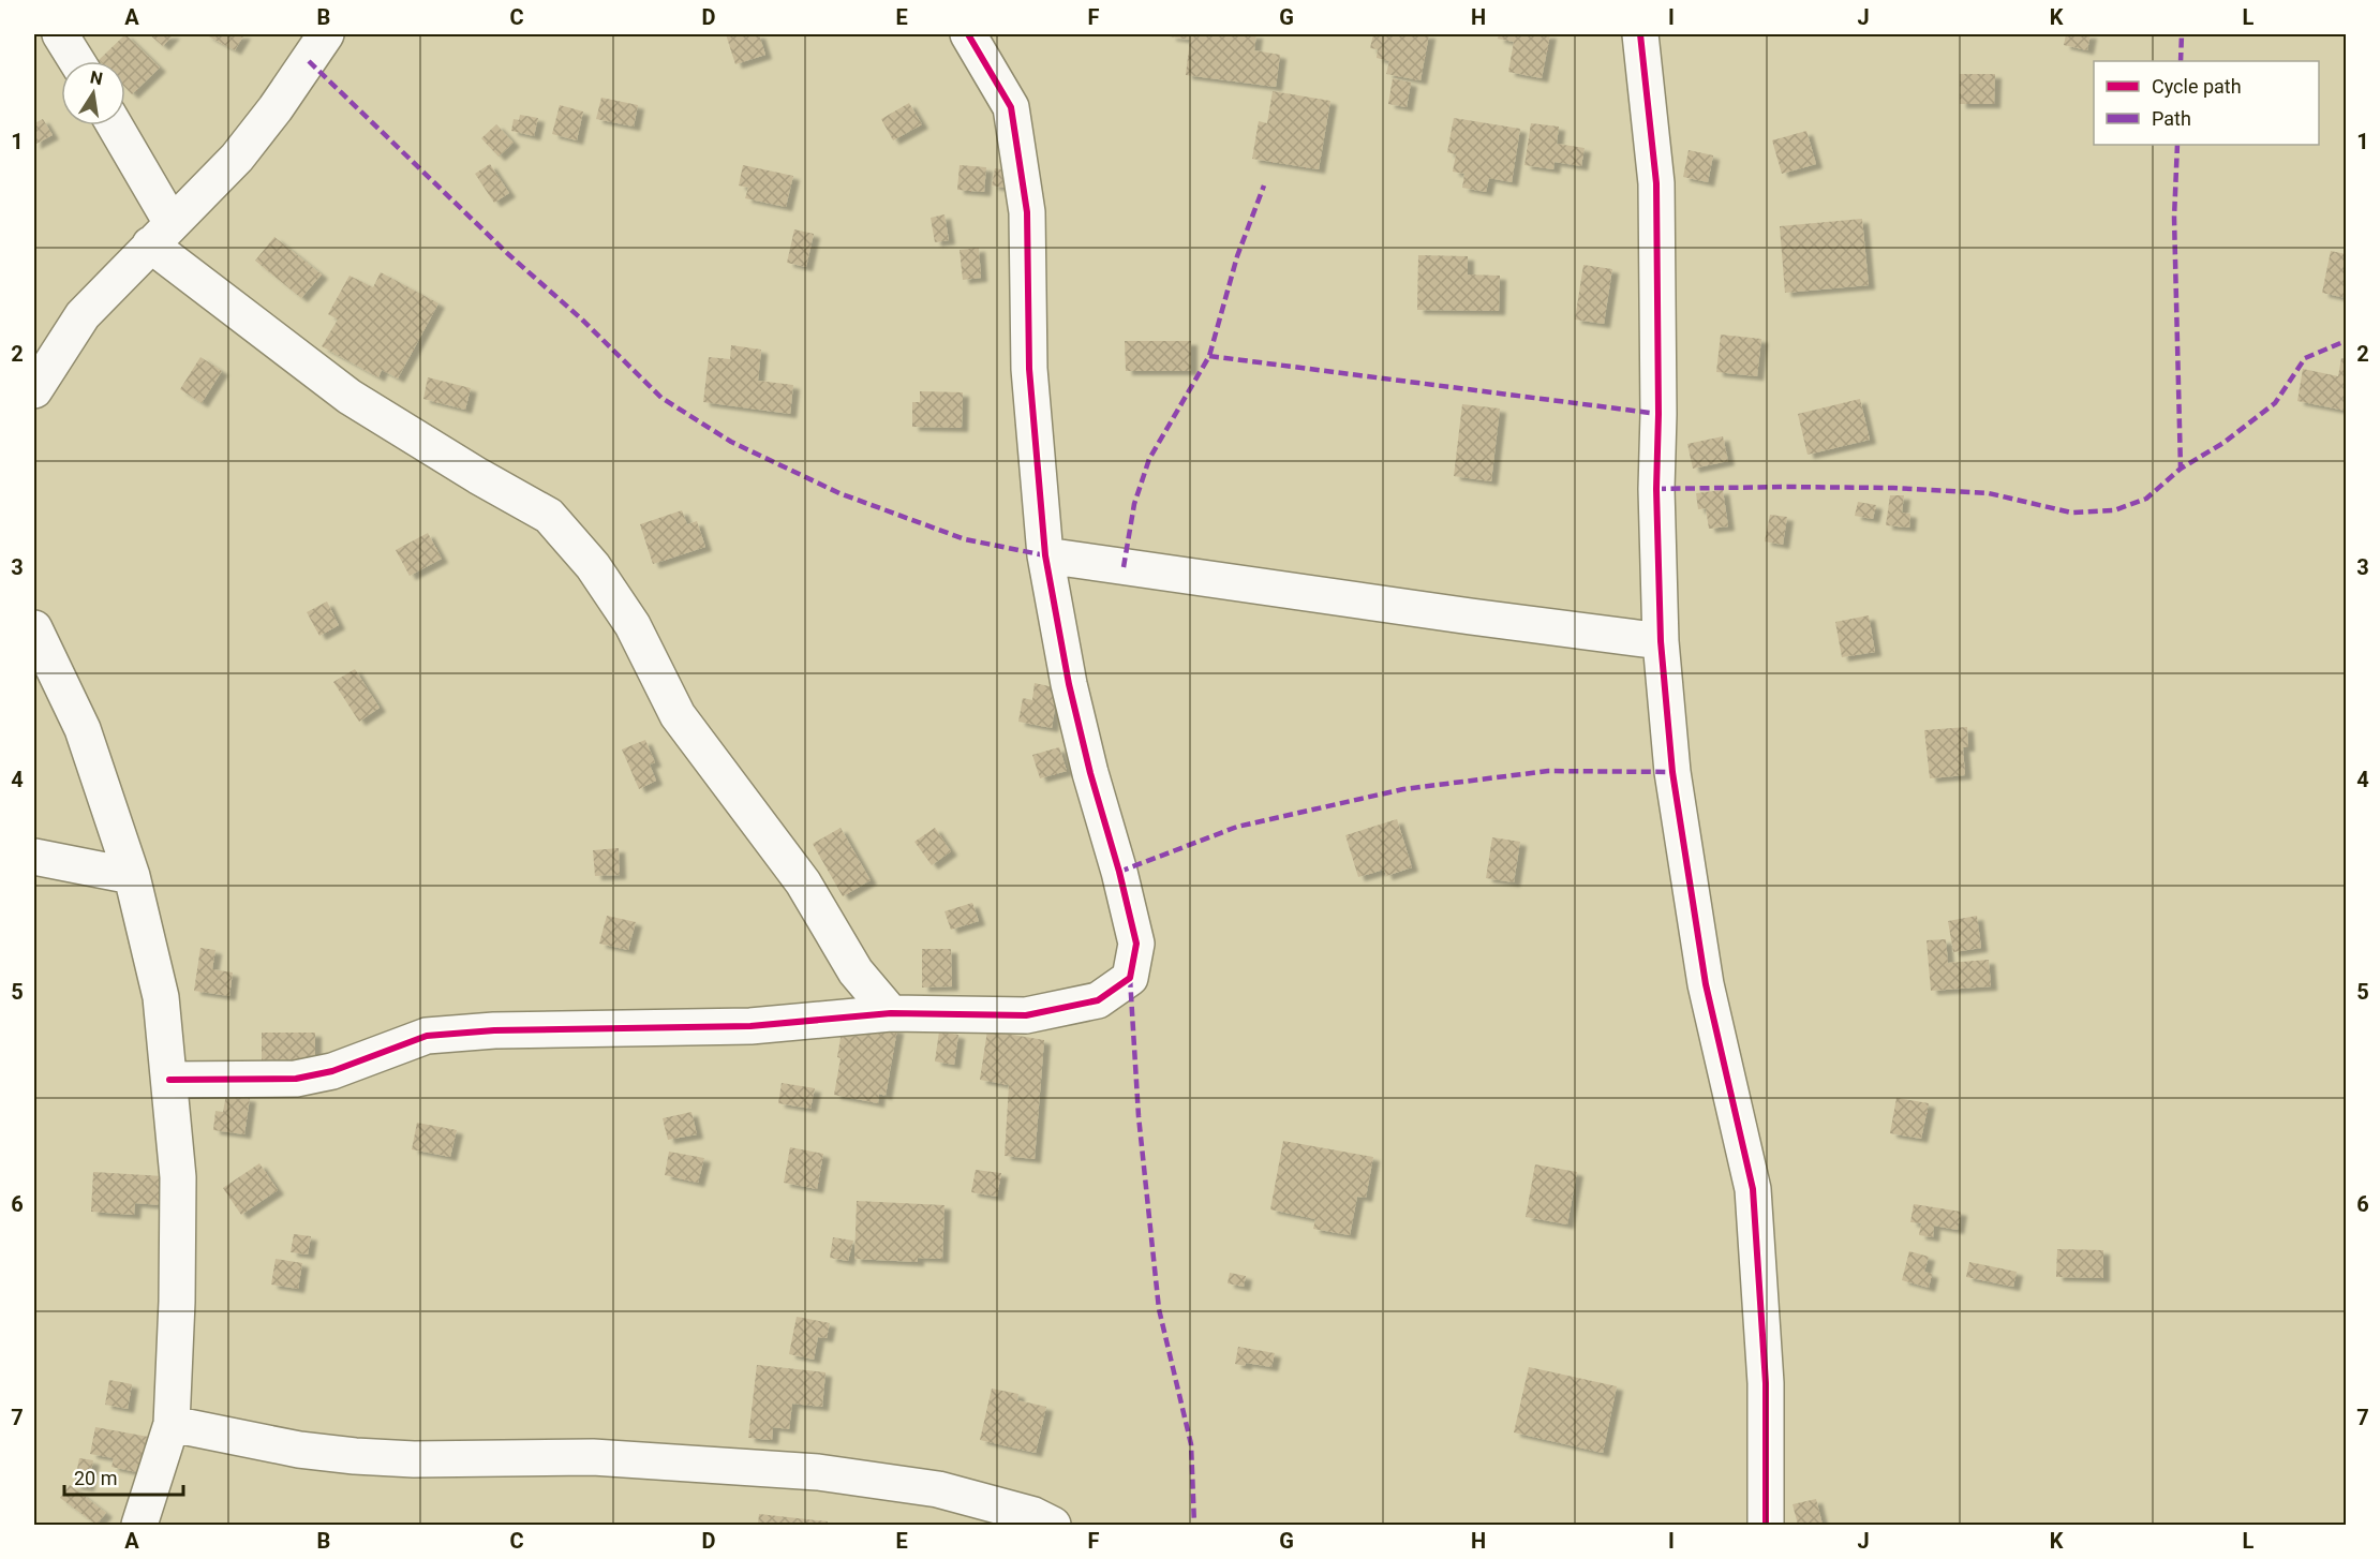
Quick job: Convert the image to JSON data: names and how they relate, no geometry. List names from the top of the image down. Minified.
{"legend":["Cycle path","Path"],"scale_bar":"20 m","north":"top","grid":{"columns":["A","B","C","D","E","F","G","H","I","J","K","L"],"rows":["1","2","3","4","5","6","7"]}}
